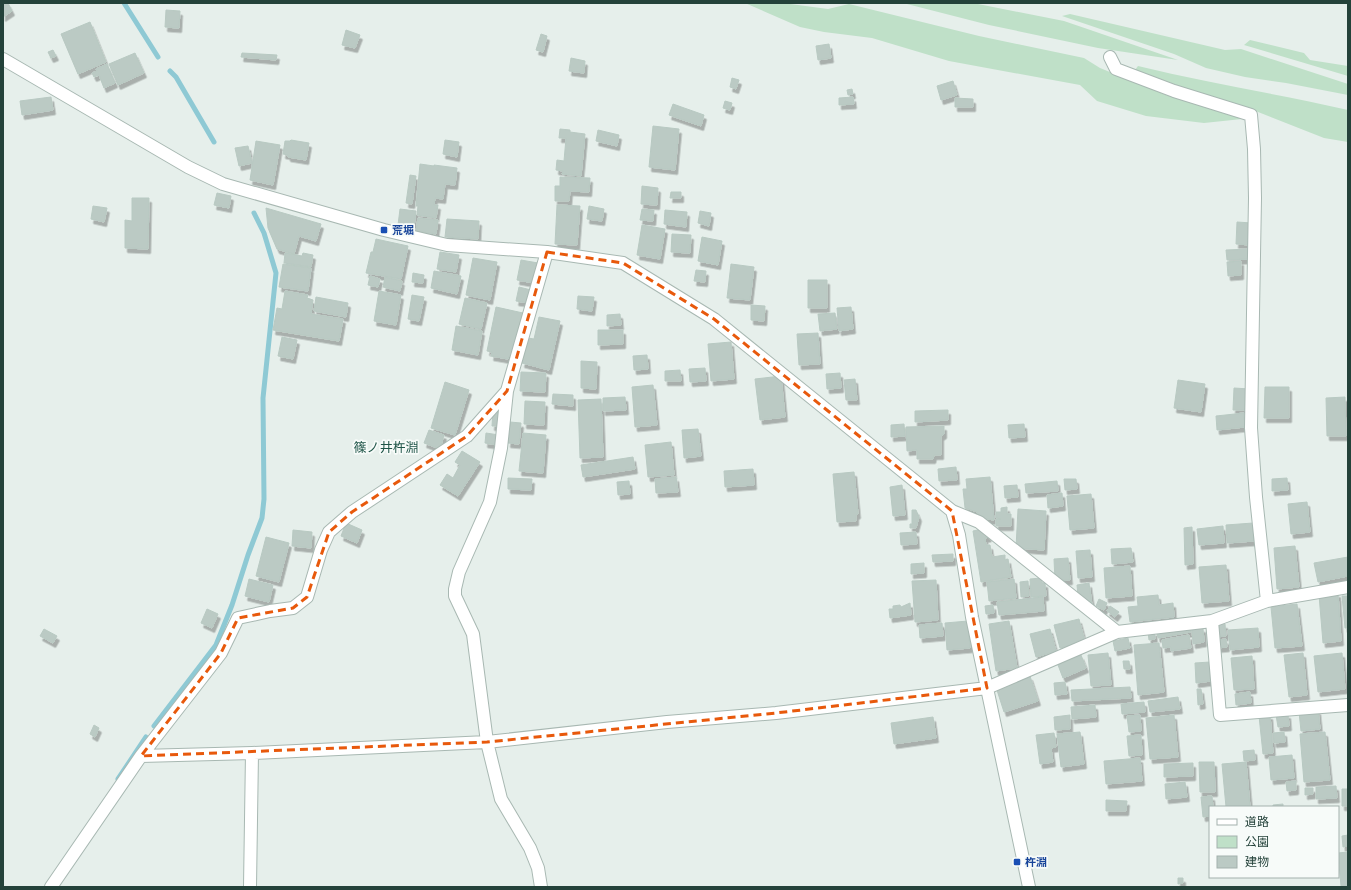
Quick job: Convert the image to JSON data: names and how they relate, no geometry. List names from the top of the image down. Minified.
{"districts":["篠ノ井杵淵"],"places":{"transit":["荒堀","杵淵"]},"legend":["道路","公園","建物"]}
